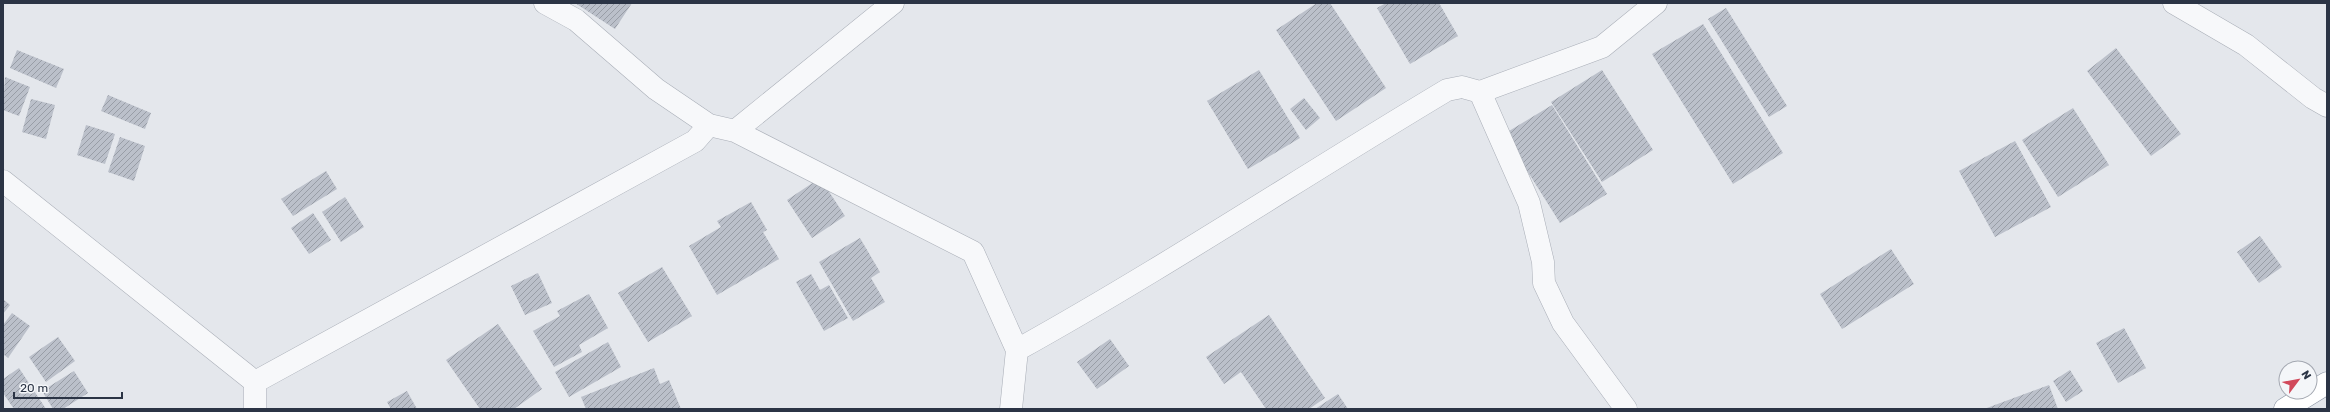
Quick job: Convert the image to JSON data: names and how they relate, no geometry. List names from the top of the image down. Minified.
{"scale_bar":"20 m","north":"top right"}
